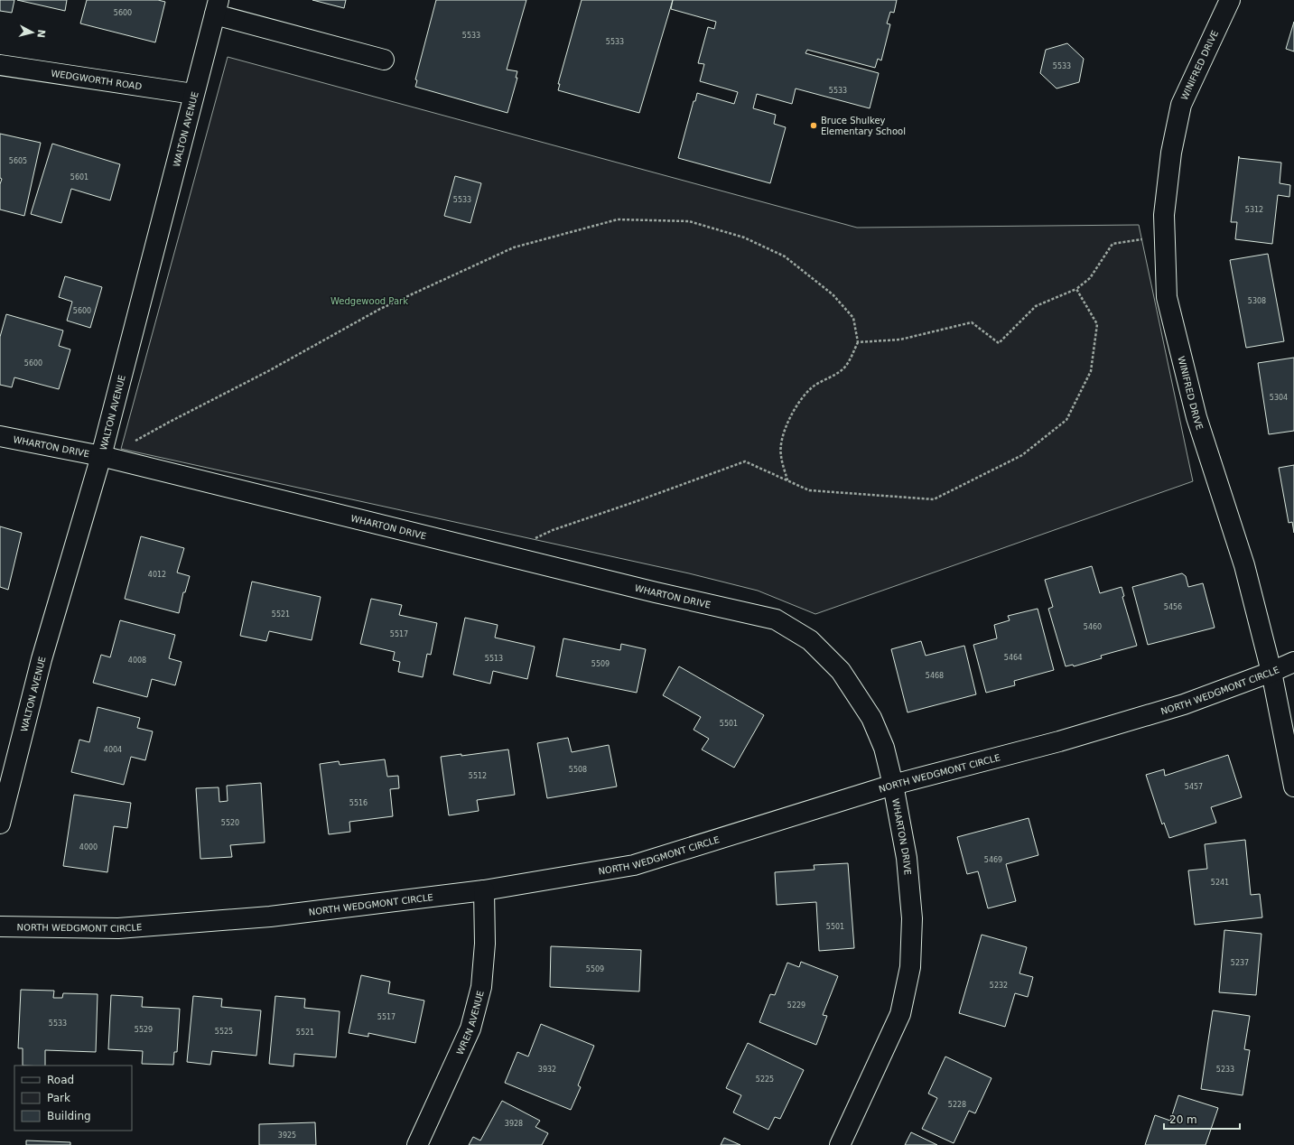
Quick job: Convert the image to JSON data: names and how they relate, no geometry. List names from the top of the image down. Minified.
{"streets":{"street":["WINIFRED DRIVE","WEDGWORTH ROAD","WALTON AVENUE","WHARTON DRIVE","NORTH WEDGMONT CIRCLE","WREN AVENUE"]},"crossings":[["WINIFRED DRIVE","NORTH WEDGMONT CIRCLE"],["WEDGWORTH ROAD","WALTON AVENUE"],["WALTON AVENUE","WHARTON DRIVE"],["WHARTON DRIVE","NORTH WEDGMONT CIRCLE"],["NORTH WEDGMONT CIRCLE","WREN AVENUE"]],"parks":["Wedgewood Park"],"places":["Bruce Shulkey Elementary School"],"house_numbers":["5600","5533","5533","5533","5533","5605","5601","5533","5312","5308","5600","5600","5304","4012","5456","5521","5460","5517","5464","5513","4008","5509","5468","5501","4004","5508","5512","5457","5516","5520","4000","5469","5241","5501","5237","5509","5232","5229","5517","5533","5529","5525","5521","3932","5233","5225","5228","3928","3925"],"legend":["Road","Park","Building"],"scale_bar":"20 m","north":"right"}
